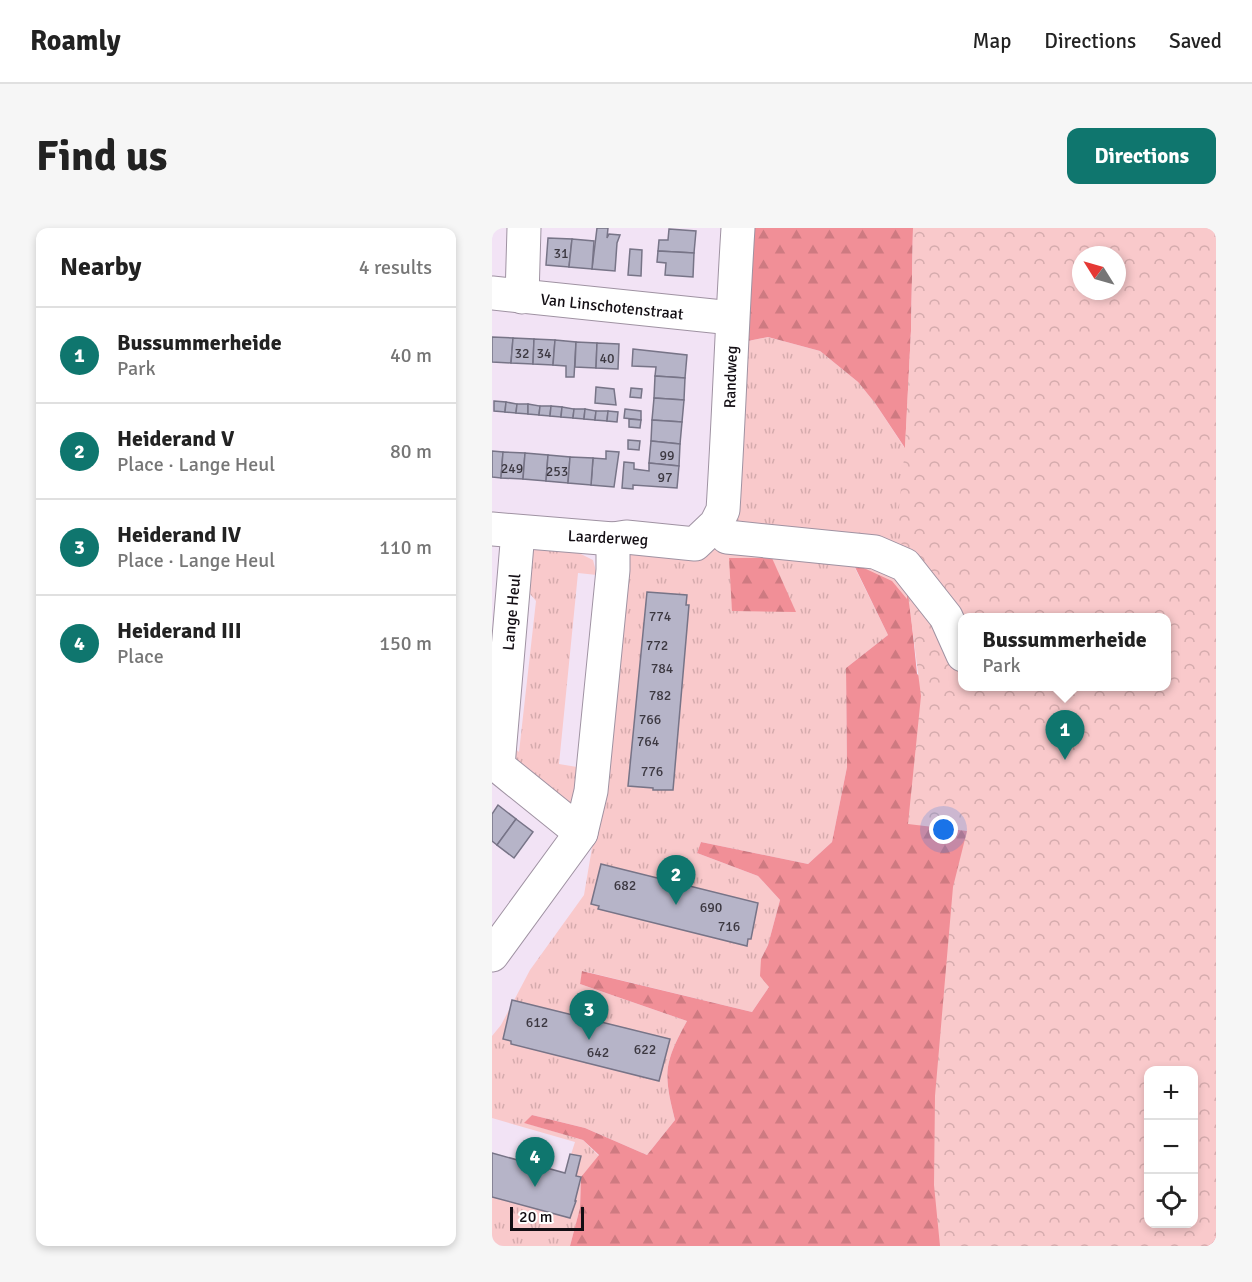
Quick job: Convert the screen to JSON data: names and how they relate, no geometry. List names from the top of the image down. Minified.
{"streets":{"street":["Van Linschotenstraat","Randweg","Laarderweg","Lange Heul"]},"crossings":[["Van Linschotenstraat","Randweg"],["Randweg","Laarderweg"],["Laarderweg","Lange Heul"]],"house_numbers":["31","32","34","40","99","249","253","97","774","772","784","782","766","764","776","682","690","716","612","622","642"],"scale_bar":"20 m","north":"top left","page":{"header":"Roamly","nav":["Map","Directions","Saved"],"buttons":"Directions","title":"Find us","heading":["Nearby","4 results"],"list":[{"mark":"1","name":"Bussummerheide","note":"Park","value":"40 m"},{"mark":"2","name":"Heiderand V","note":"Place · Lange Heul","value":"80 m"},{"mark":"3","name":"Heiderand IV","note":"Place · Lange Heul","value":"110 m"},{"mark":"4","name":"Heiderand III","note":"Place","value":"150 m"}],"popup":["Bussummerheide","Park"],"pins":["1","2","3","4"],"map_buttons":["+","−"],"scale":"20 m"}}
